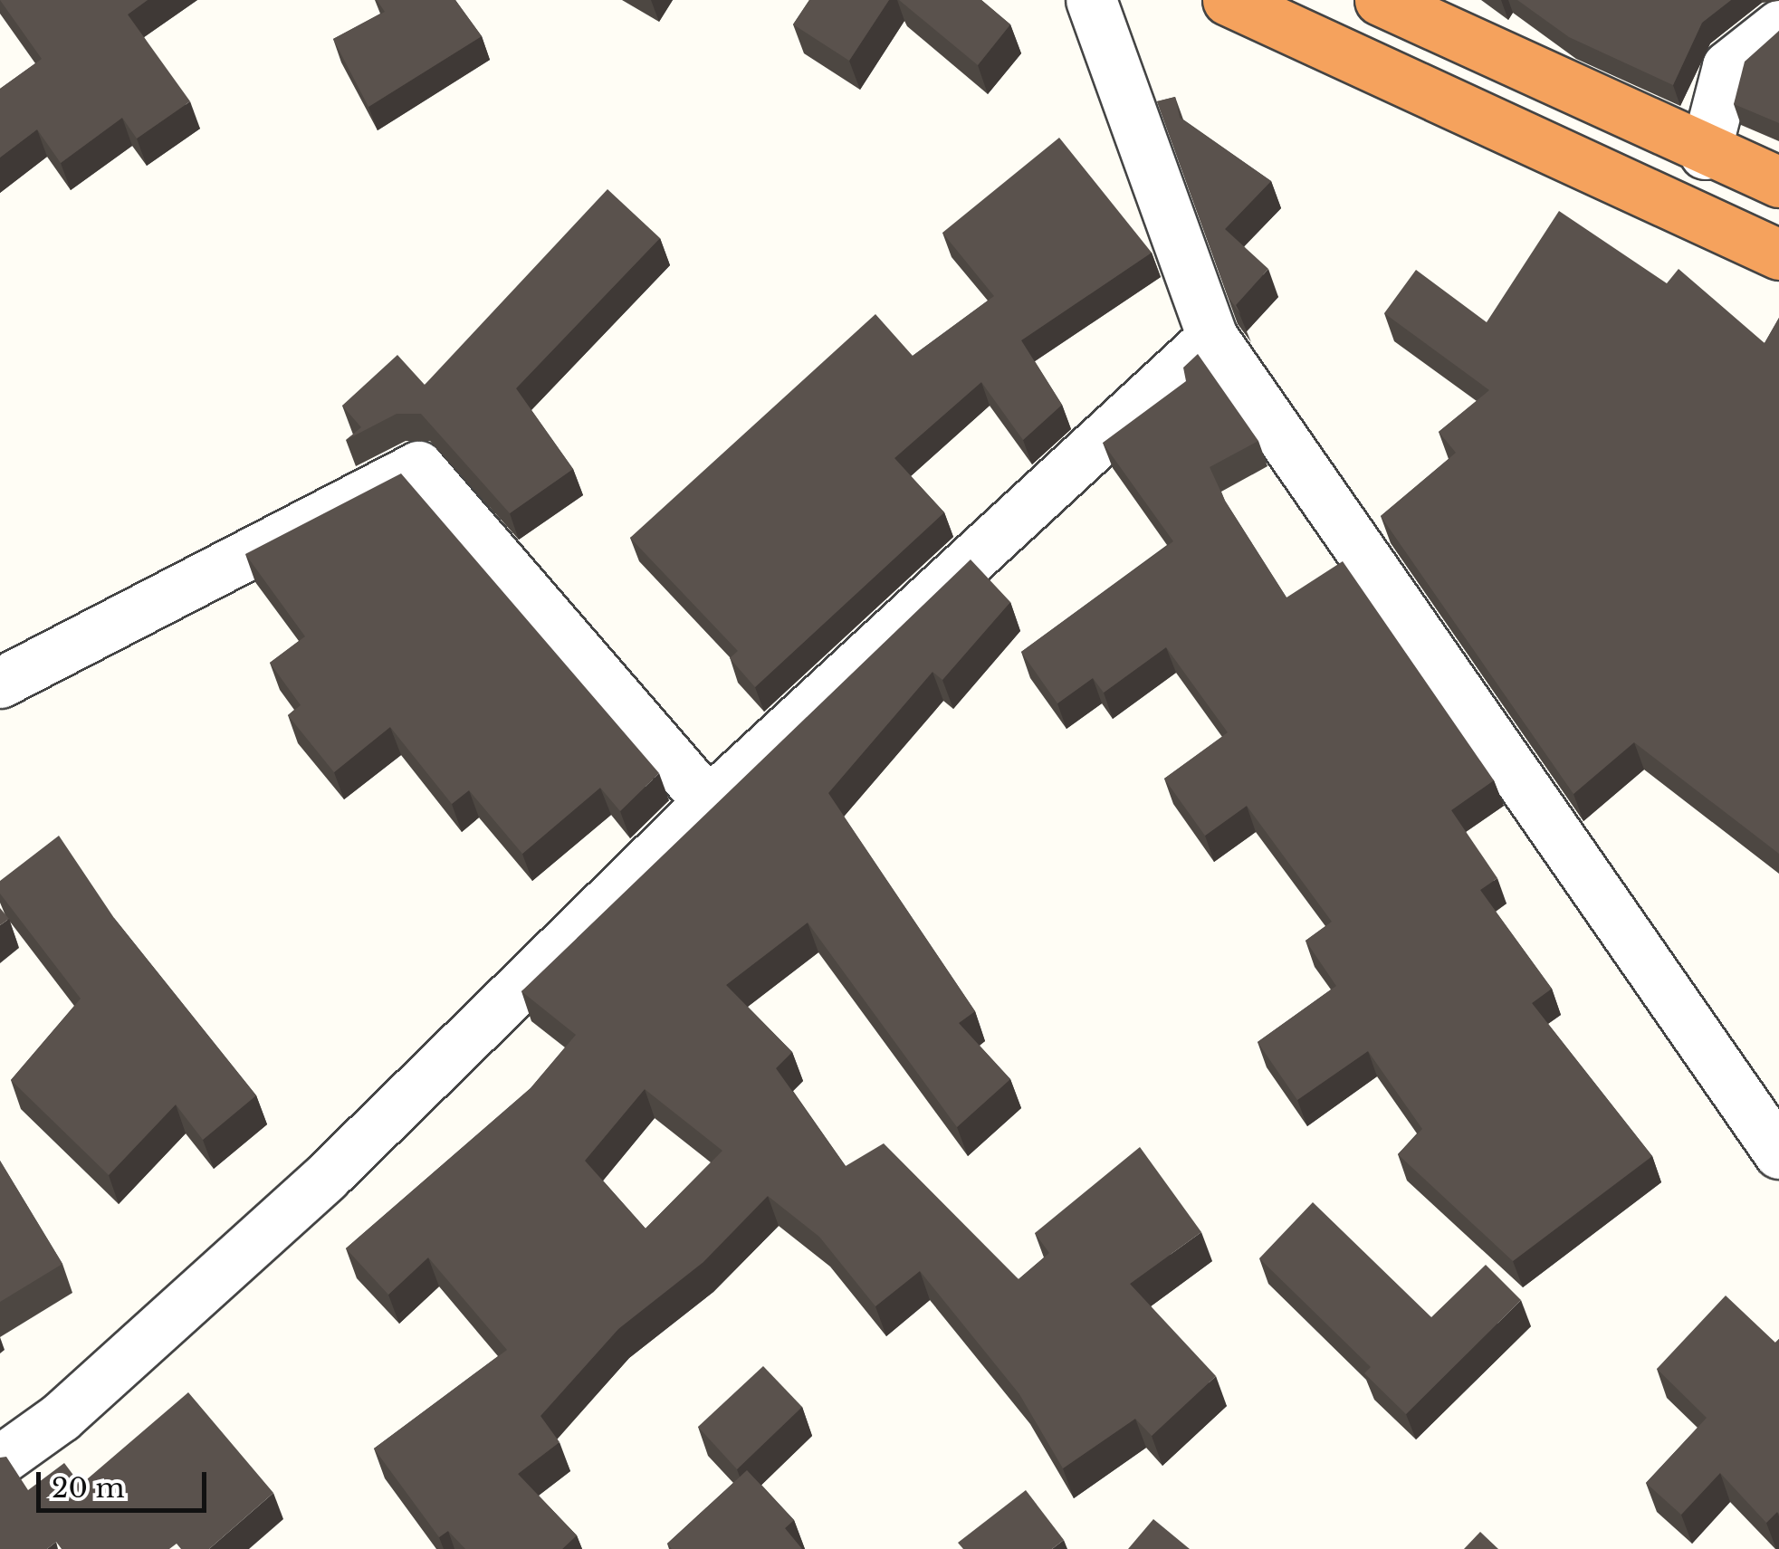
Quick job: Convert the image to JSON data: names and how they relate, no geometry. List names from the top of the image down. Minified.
{"scale_bar":"20 m"}
